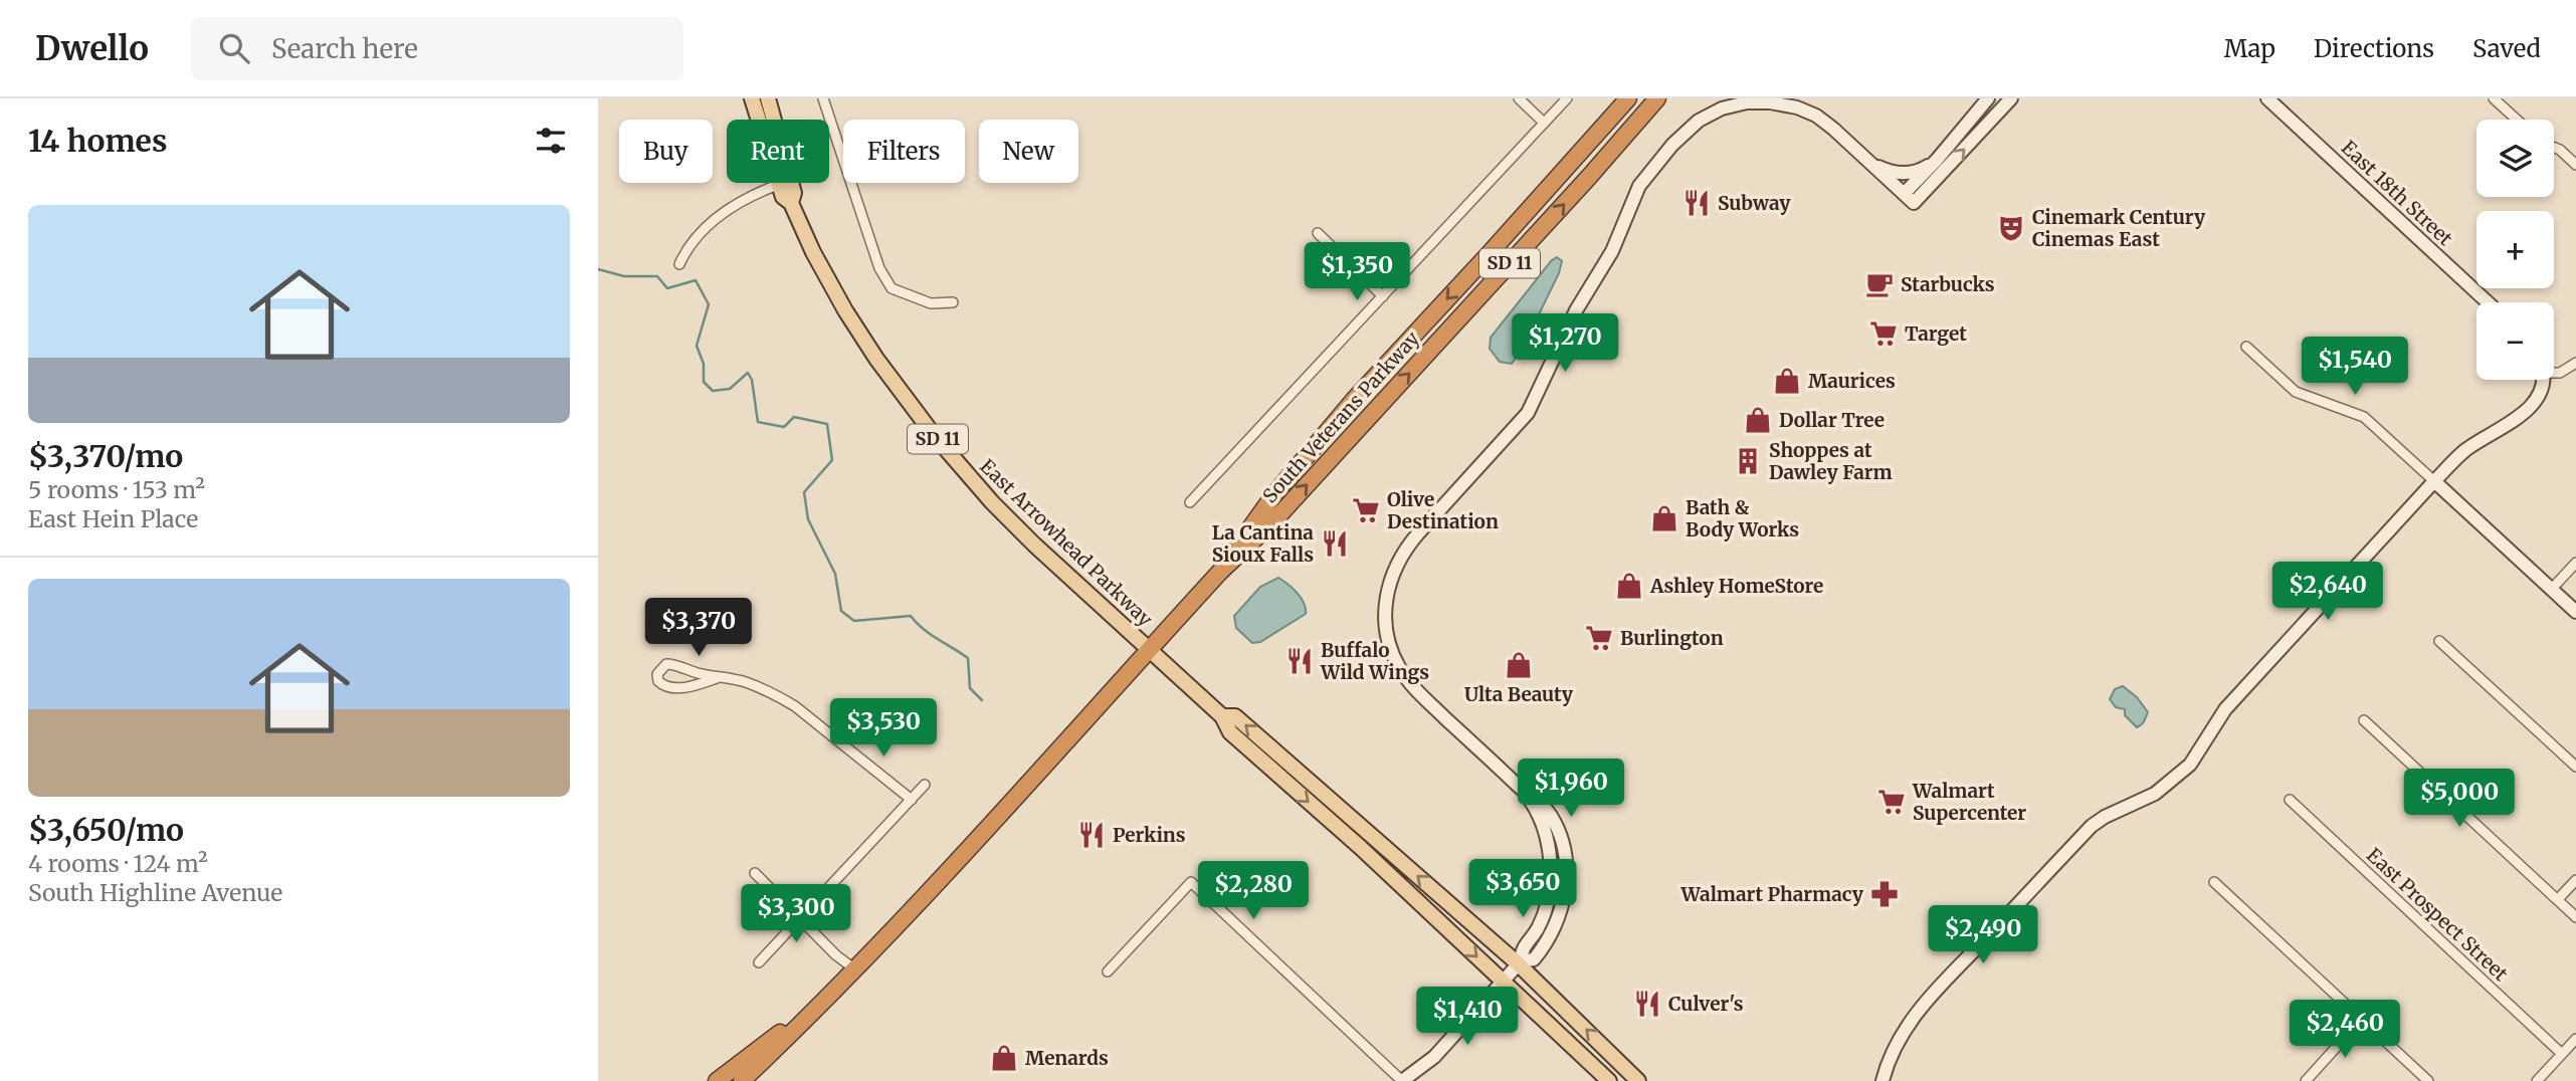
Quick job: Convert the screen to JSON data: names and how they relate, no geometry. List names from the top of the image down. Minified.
{"streets":{"highway":["SD 11","South Veterans Parkway"],"main road":["East Arrowhead Parkway"],"street":["East 18th Street","East Prospect Street"]},"crossings":[["South Veterans Parkway","East Arrowhead Parkway"]],"places":{"restaurant":["Subway","La Cantina Sioux Falls","Buffalo Wild Wings","Perkins","Culver's"],"theatre":["Cinemark Century Cinemas East"],"cafe":["Starbucks"],"supermarket":["Target","Olive Destination","Burlington","Walmart Supercenter"],"shop":["Maurices","Dollar Tree","Bath & Body Works","Ashley HomeStore","Ulta Beauty","Menards"],"building":["Shoppes at Dawley Farm"],"pharmacy":["Walmart Pharmacy"]},"page":{"header":"Dwello","search":"Search here","nav":["Map","Directions","Saved"],"heading":"14 homes","map_buttons":["+","−"],"chip":["Buy","Rent","Filters","New"],"list":[{"name":"$3,370/mo","note":"5 rooms · 153 m² · East Hein Place"},{"name":"$3,650/mo","note":"4 rooms · 124 m² · South Highline Avenue"}],"price":["$1,350","$1,270","$1,540","$2,640","$3,370","$3,530","$1,960","$5,000","$3,650","$2,280","$3,300","$2,490","$1,410","$2,460"]}}
